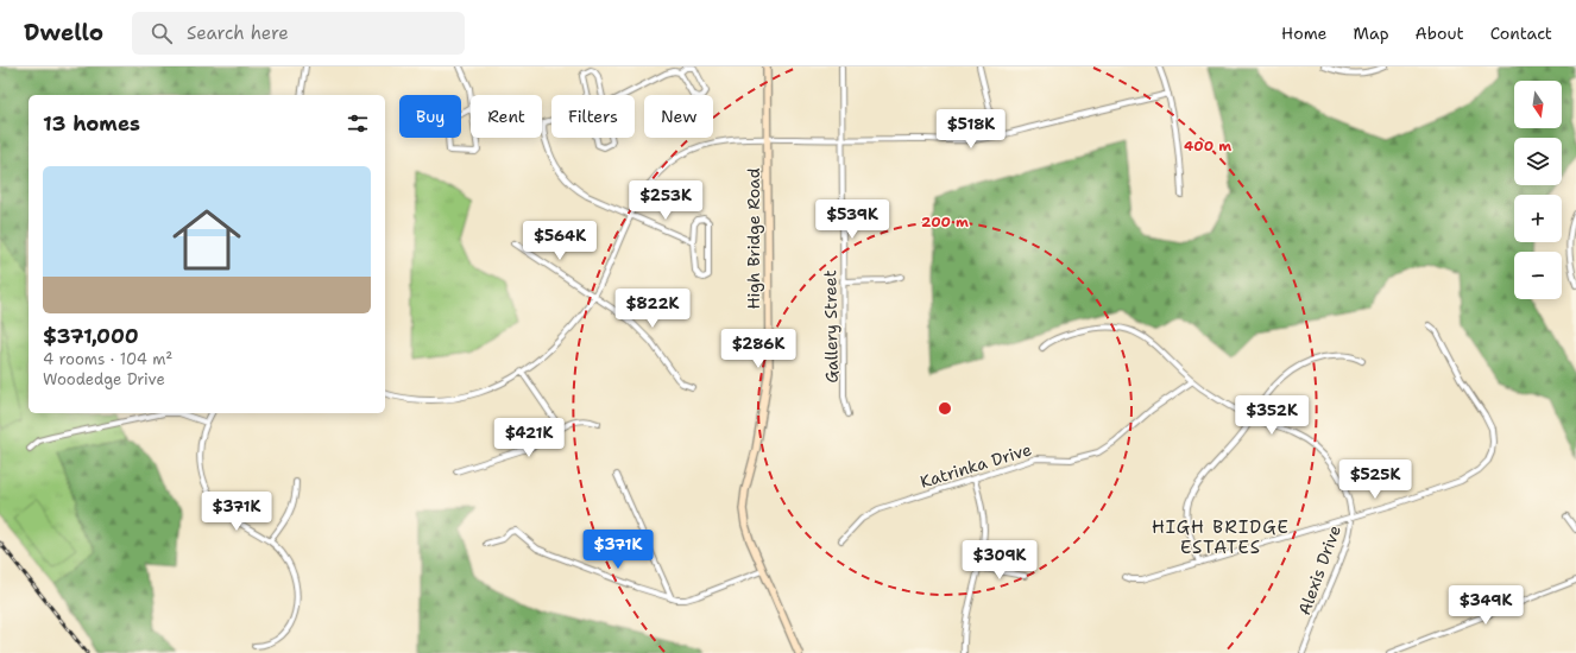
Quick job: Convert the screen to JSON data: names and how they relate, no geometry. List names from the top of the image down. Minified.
{"streets":{"street":["High Bridge Road","Gallery Street","Katrinka Drive","Alexis Drive"]},"crossings":[["Katrinka Drive","Alexis Drive"]],"districts":["HIGH BRIDGE ESTATES"],"north":"bottom","page":{"header":"Dwello","search":"Search here","nav":["Home","Map","About","Contact"],"map_buttons":["+","−"],"chip":["Buy","Rent","Filters","New"],"heading":"13 homes","price":["$518K","$253K","$539K","$564K","$822K","$286K","$352K","$421K","$525K","$371K","$371K","$309K","$349K"],"list":[{"name":"$371,000","note":"4 rooms · 104 m² · Woodedge Drive"}]},"rings":["400 m","200 m"]}
